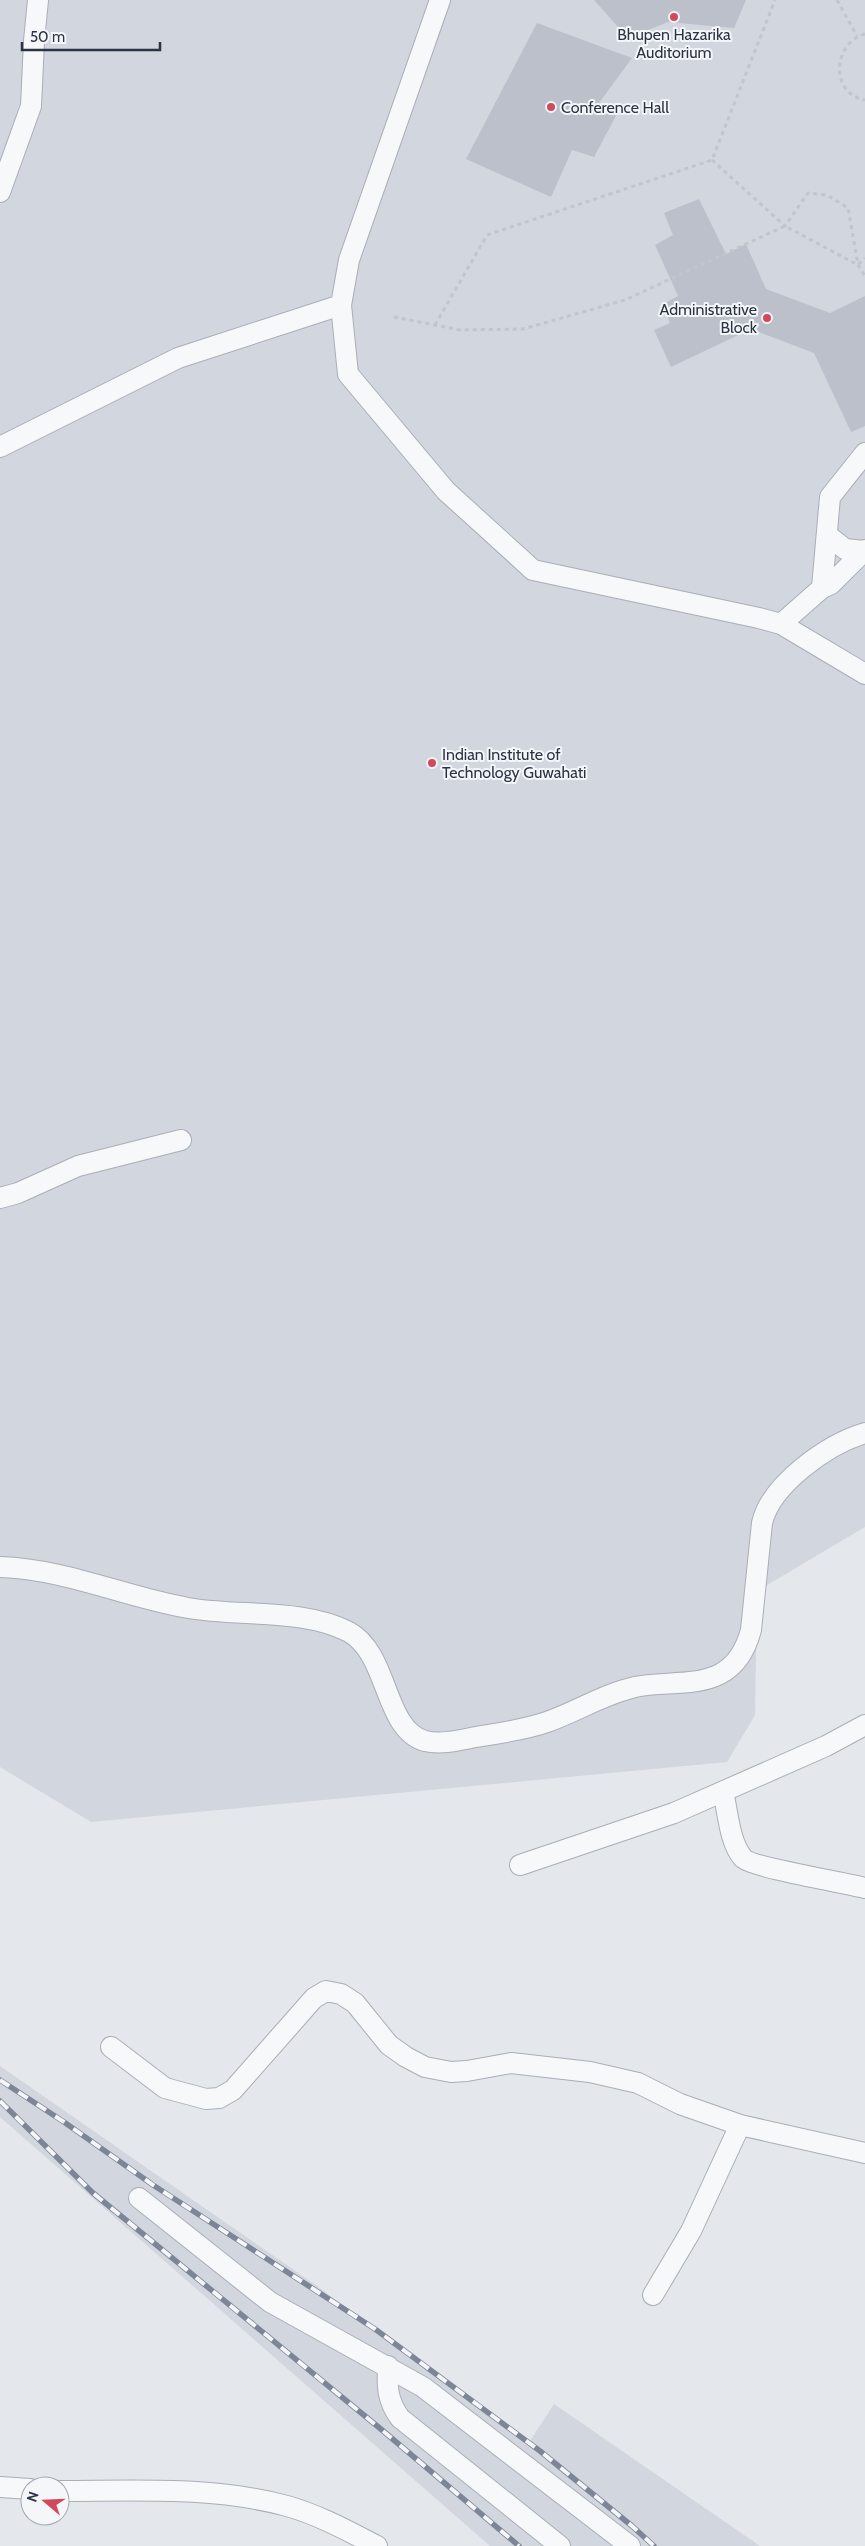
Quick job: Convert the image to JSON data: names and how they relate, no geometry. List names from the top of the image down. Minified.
{"places":["Bhupen Hazarika Auditorium","Conference Hall","Administrative Block","Indian Institute of Technology Guwahati"],"scale_bar":"50 m","north":"left"}
